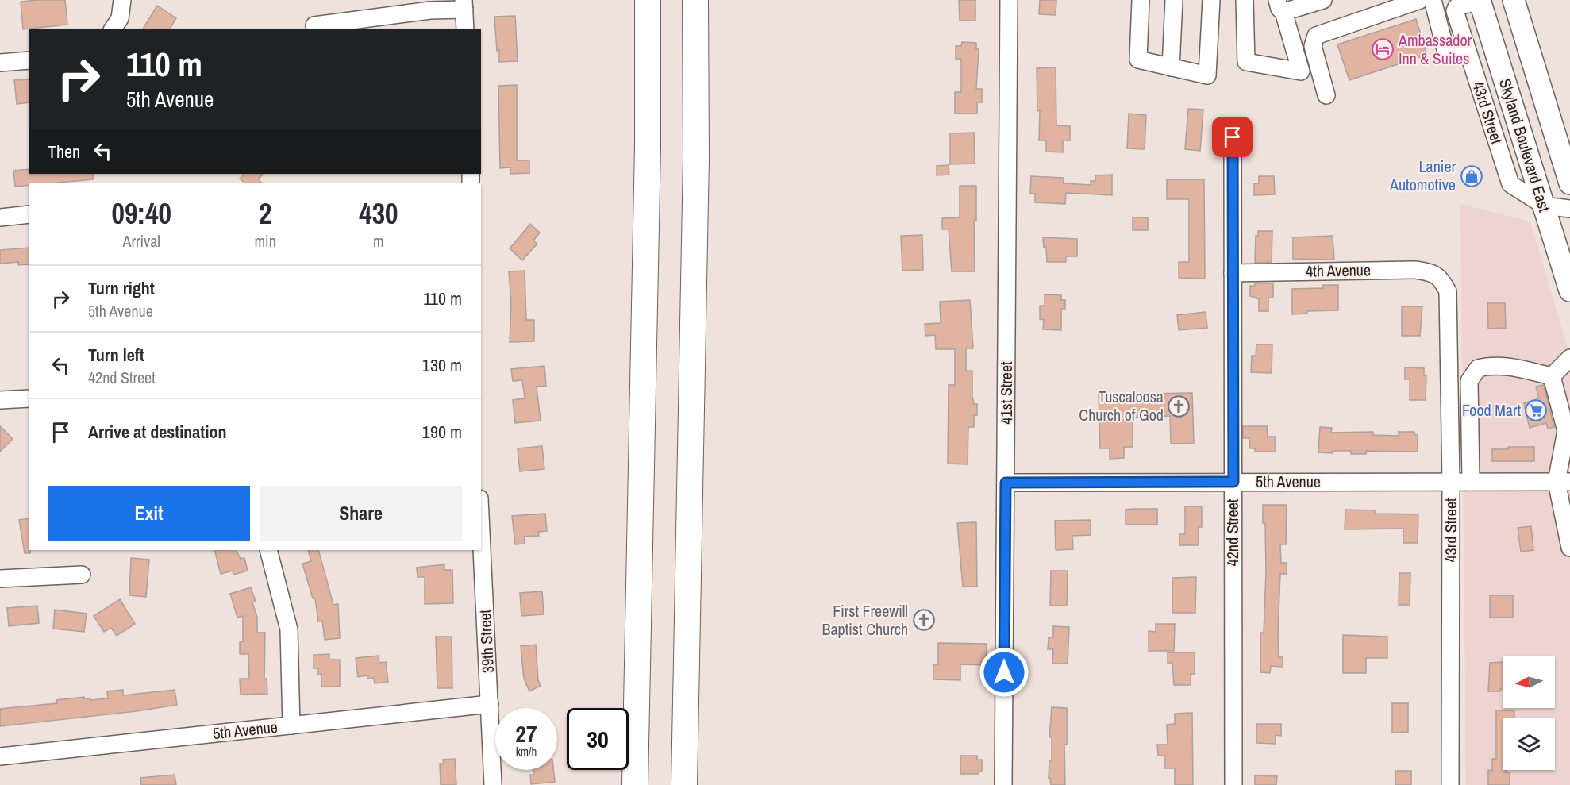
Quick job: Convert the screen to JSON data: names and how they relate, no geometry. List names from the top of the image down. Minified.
{"streets":{"main road":["Skyland Boulevard East"],"street":["43rd Street","4th Avenue","41st Street","5th Avenue","42nd Street","39th Street"]},"crossings":[["43rd Street","Skyland Boulevard East"],["43rd Street","4th Avenue"],["43rd Street","5th Avenue"],["4th Avenue","42nd Street"],["41st Street","5th Avenue"],["5th Avenue","42nd Street"],["5th Avenue","39th Street"]],"places":{"hotel":["Ambassador Inn & Suites"],"shop":["Lanier Automotive"],"church":["Tuscaloosa Church of God","First Freewill Baptist Church"],"supermarket":["Food Mart"]},"north":"left","page":{"turn":["110 m","5th Avenue"],"then":"Then","eta":["09:40","Arrival","2","min","430","m"],"list":[{"name":"Turn right","note":"5th Avenue","value":"110 m"},{"name":"Turn left","note":"42nd Street","value":"130 m"},{"name":"Arrive at destination","value":"190 m"}],"buttons":["Exit","Share"],"speed":"27 km/h","limit":"30"}}
